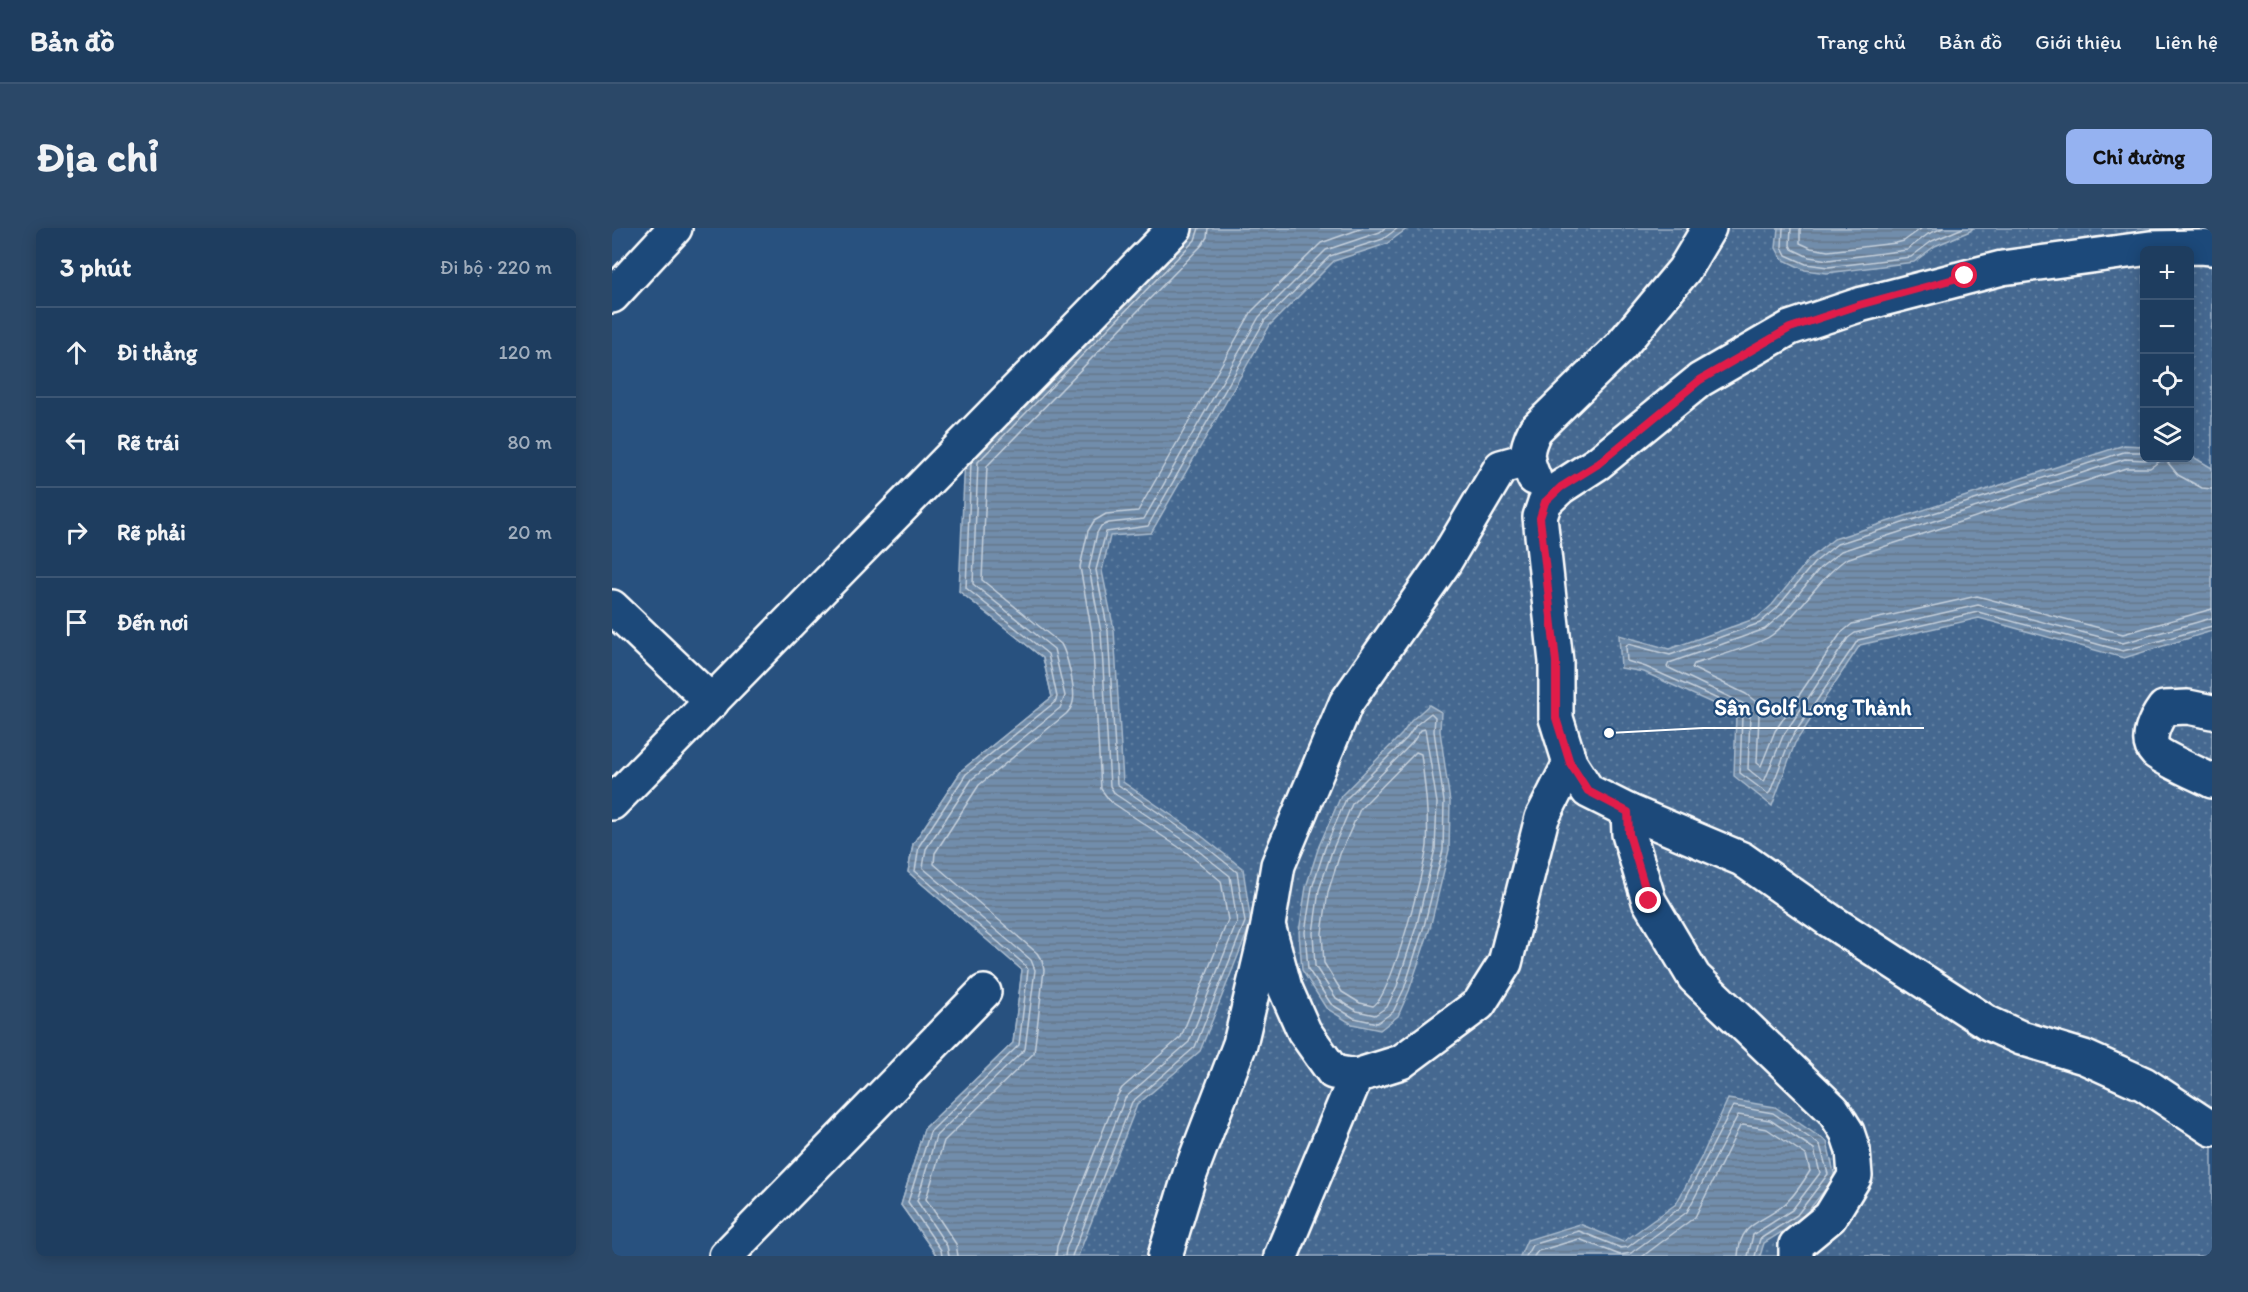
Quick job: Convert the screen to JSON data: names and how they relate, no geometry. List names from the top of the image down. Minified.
{"places":["Sân Golf Long Thành"],"page":{"header":"Bản đồ","nav":["Trang chủ","Bản đồ","Giới thiệu","Liên hệ"],"buttons":"Chỉ đường","title":"Địa chỉ","heading":["3 phút","Đi bộ · 220 m"],"map_buttons":["+","−"],"list":[["Đi thẳng","120 m"],["Rẽ trái","80 m"],["Rẽ phải","20 m"],"Đến nơi"]}}
